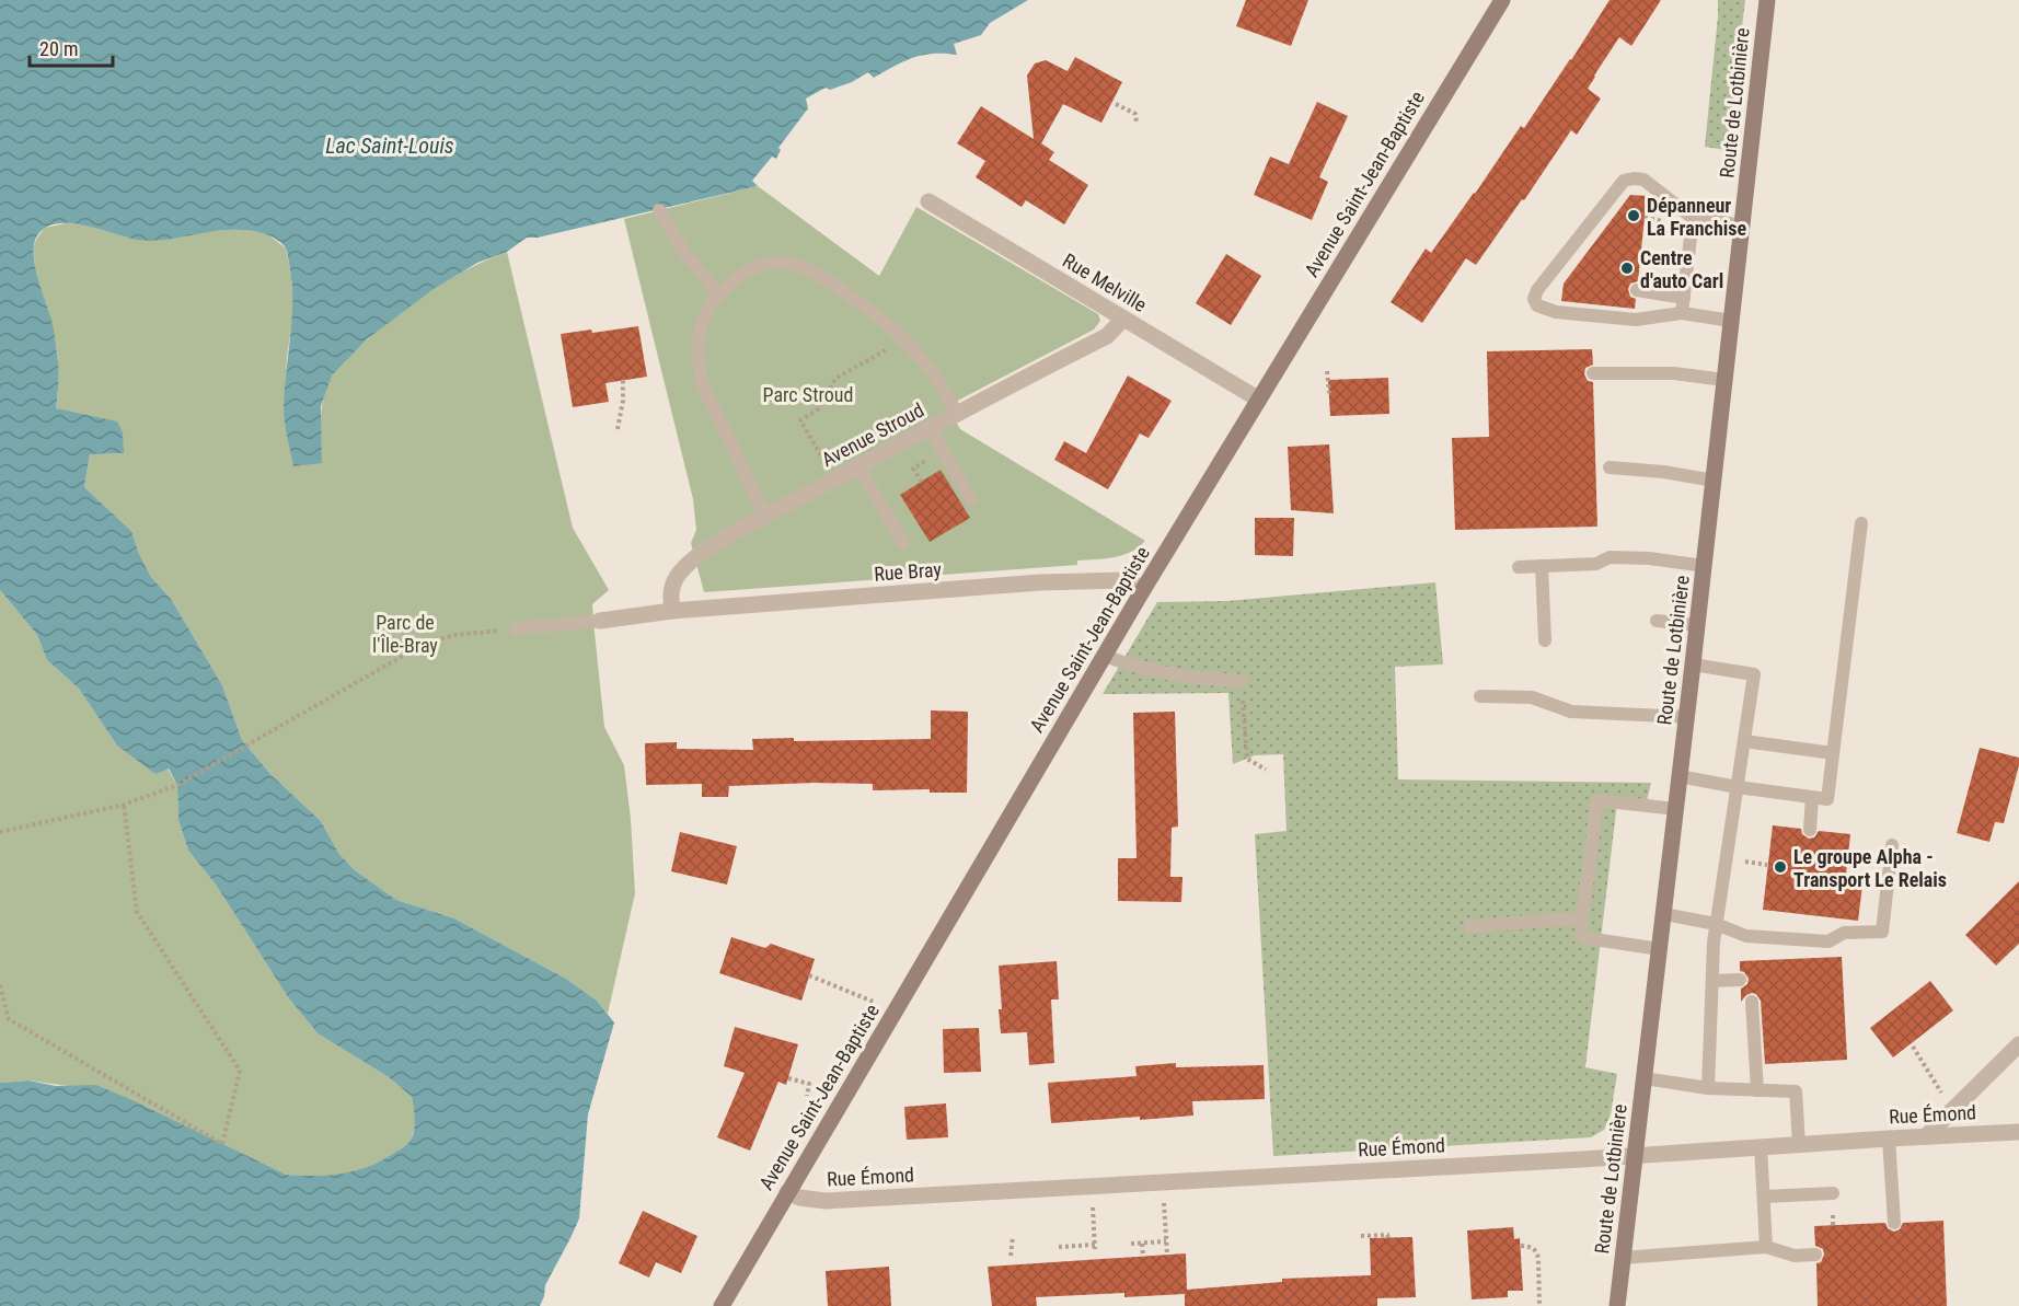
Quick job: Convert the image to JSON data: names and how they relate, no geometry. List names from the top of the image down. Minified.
{"streets":{"street":["Route de Lotbinière","Avenue Saint-Jean-Baptiste","Rue Melville","Avenue Stroud","Rue Bray","Rue Émond"]},"crossings":[["Route de Lotbinière","Rue Émond"],["Avenue Saint-Jean-Baptiste","Rue Melville"],["Avenue Saint-Jean-Baptiste","Rue Bray"],["Avenue Saint-Jean-Baptiste","Rue Émond"],["Rue Melville","Avenue Stroud"],["Avenue Stroud","Rue Bray"]],"water":["Lac Saint-Louis"],"parks":["Parc Stroud","Parc de l'Île-Bray"],"places":["Dépanneur La Franchise","Centre d'auto Carl","Le groupe Alpha - Transport Le Relais"],"scale_bar":"20 m"}
